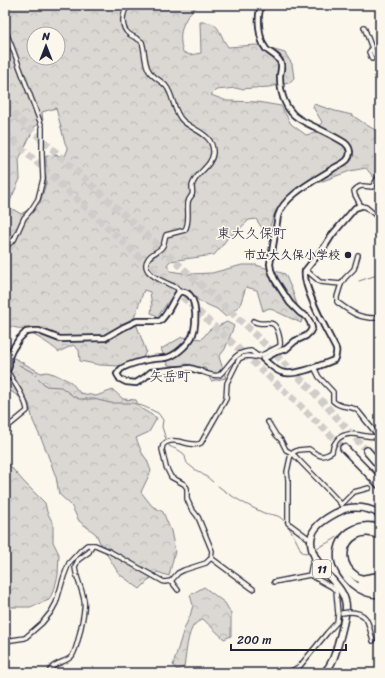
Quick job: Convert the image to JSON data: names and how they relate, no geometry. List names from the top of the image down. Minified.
{"streets":{"main road":["11"]},"districts":["東大久保町","矢岳町"],"places":["市立大久保小学校"],"scale_bar":"200 m","north":"top"}
